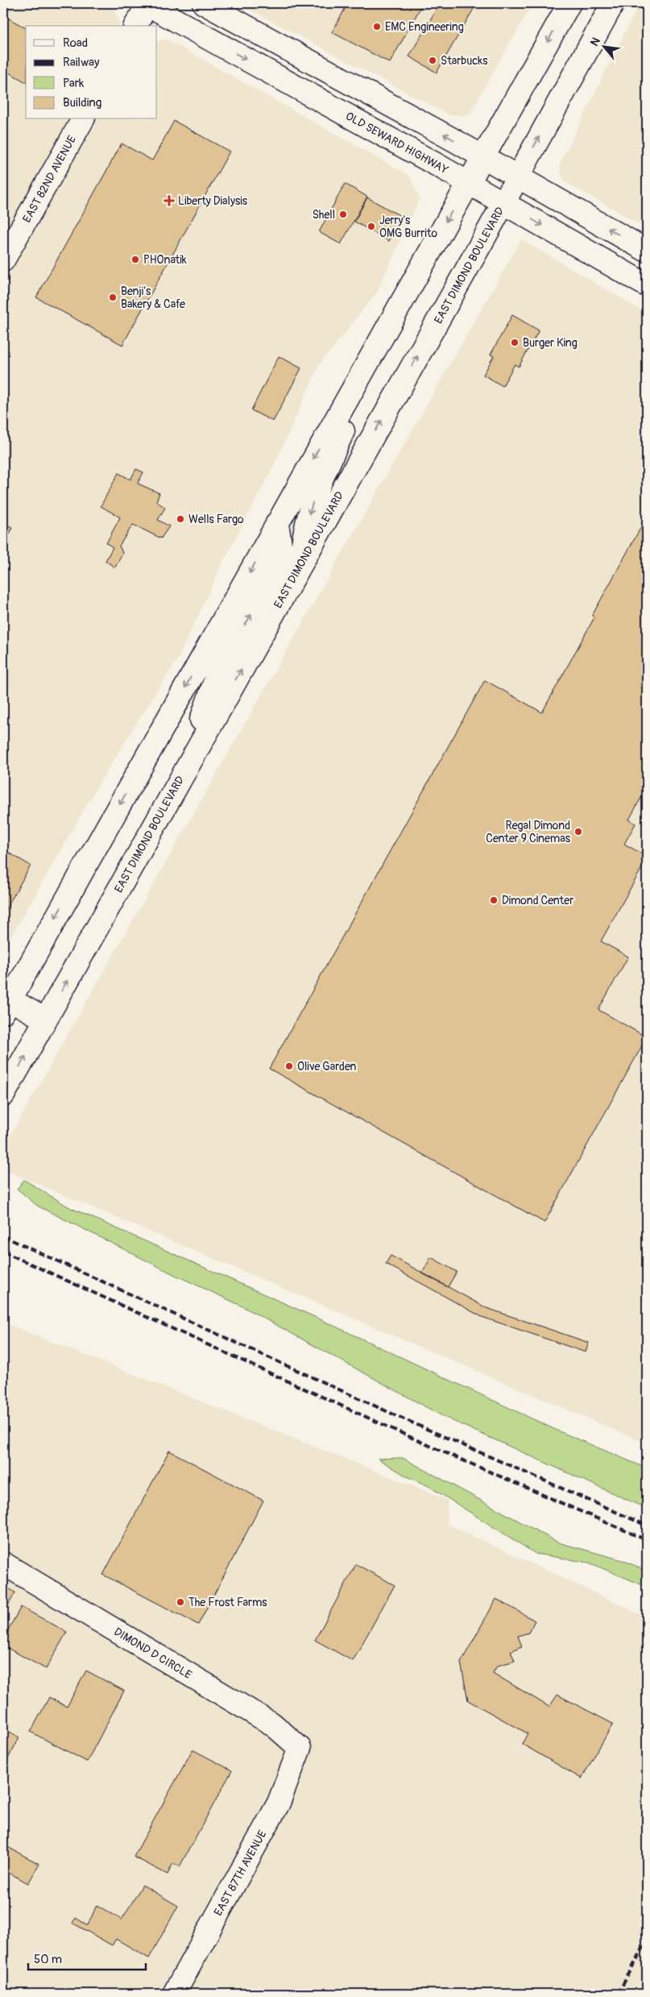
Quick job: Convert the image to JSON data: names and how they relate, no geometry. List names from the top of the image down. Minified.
{"streets":{"main road":["OLD SEWARD HIGHWAY","EAST 82ND AVENUE","EAST DIMOND BOULEVARD","DIMOND D CIRCLE","EAST 87TH AVENUE"]},"crossings":[["OLD SEWARD HIGHWAY","EAST DIMOND BOULEVARD"],["DIMOND D CIRCLE","EAST 87TH AVENUE"]],"places":{"other":["EMC Engineering","Starbucks","Shell","Jerry's OMG Burrito","PHOnatik","Benji's Bakery & Cafe","Burger King","Wells Fargo","Regal Dimond Center 9 Cinemas","Dimond Center","Olive Garden","The Frost Farms"],"health":["Liberty Dialysis"]},"legend":["Road","Railway","Park","Building"],"scale_bar":"50 m","north":"top left"}
